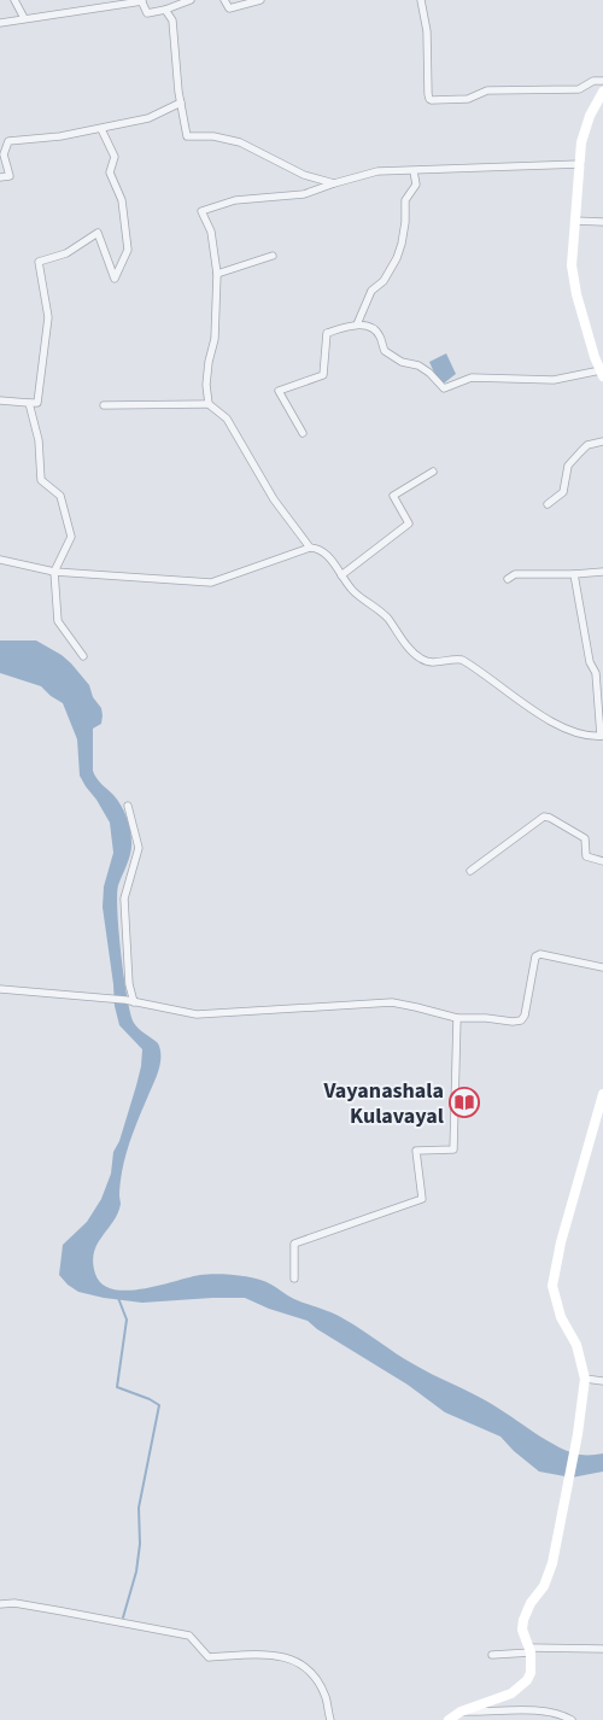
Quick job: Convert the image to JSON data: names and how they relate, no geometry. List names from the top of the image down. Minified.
{"places":{"library":["Vayanashala Kulavayal"]}}
